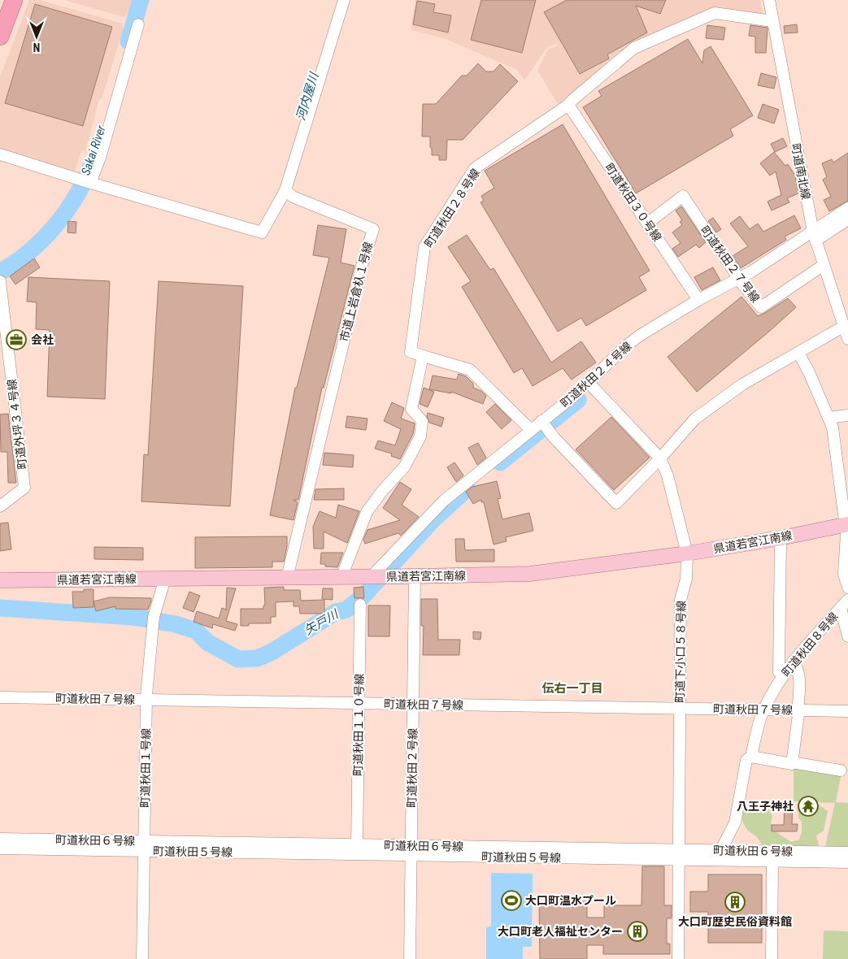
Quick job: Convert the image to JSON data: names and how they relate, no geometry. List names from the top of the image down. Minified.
{"streets":{"main road":["県道若宮江南線"],"street":["町道南北線","町道秋田３０号線","町道秋田２８号線","町道秋田２７号線","市道上岩倉杁１号線","町道秋田２４号線","町道外坪３４号線","町道秋田８号線","町道下小口５８号線","町道秋田７号線","町道秋田１１０号線","町道秋田１号線","町道秋田２号線","町道秋田６号線","町道秋田５号線"]},"crossings":[["町道南北線","町道秋田２８号線"],["町道南北線","町道秋田２７号線"],["町道南北線","町道秋田２４号線"],["町道秋田３０号線","町道秋田２８号線"],["町道秋田３０号線","町道秋田２７号線"],["町道秋田３０号線","町道秋田２４号線"],["町道秋田２７号線","町道秋田２４号線"],["市道上岩倉杁１号線","県道若宮江南線"],["町道秋田２４号線","県道若宮江南線"],["県道若宮江南線","町道下小口５８号線"],["県道若宮江南線","町道秋田１号線"],["県道若宮江南線","町道秋田２号線"],["町道秋田８号線","町道秋田７号線"],["町道秋田８号線","町道秋田６号線"],["町道下小口５８号線","町道秋田７号線"],["町道下小口５８号線","町道秋田６号線"],["町道秋田７号線","町道秋田１１０号線"],["町道秋田７号線","町道秋田１号線"],["町道秋田７号線","町道秋田２号線"],["町道秋田１１０号線","町道秋田６号線"],["町道秋田１号線","町道秋田６号線"],["町道秋田１号線","町道秋田５号線"],["町道秋田２号線","町道秋田６号線"],["町道秋田２号線","町道秋田５号線"],["町道秋田６号線","町道秋田５号線"]],"districts":["伝右一丁目"],"water":["河内屋川","Sakai River","矢戸川"],"places":{"office":["会社"],"temple":["八王子神社"],"sports":["大口町温水プール"],"building":["大口町歴史民俗資料館","大口町老人福祉センター"]},"north":"bottom"}
